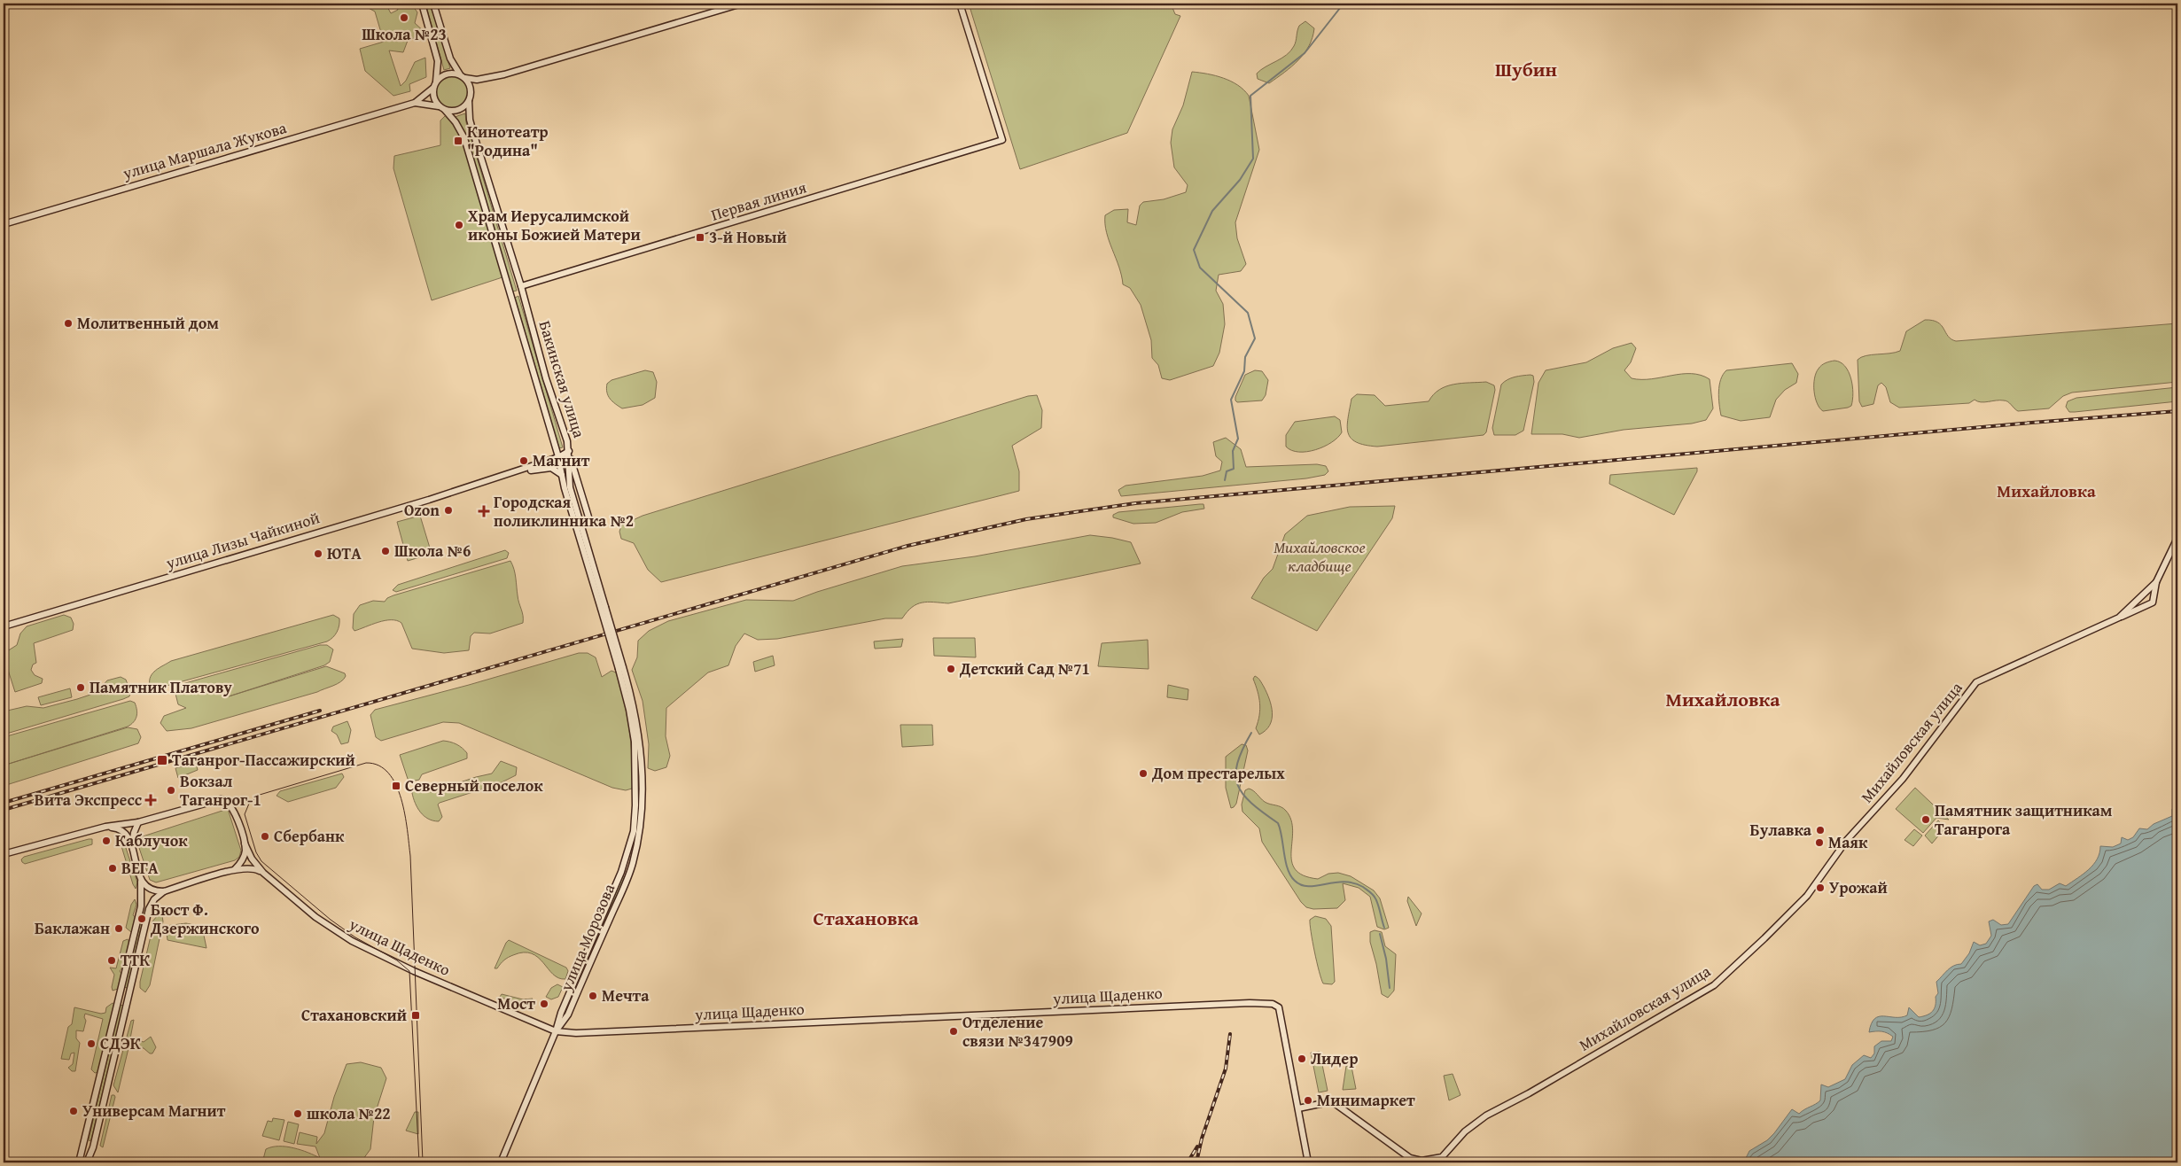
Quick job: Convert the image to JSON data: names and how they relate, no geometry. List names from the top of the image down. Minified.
{"streets":{"main road":["улица Маршала Жукова","Первая линия","Бакинская улица","улица Лизы Чайкиной","Михайловская улица","улица Морозова","улица Щаденко"]},"crossings":[["улица Маршала Жукова","Бакинская улица"],["Первая линия","Бакинская улица"],["Бакинская улица","улица Лизы Чайкиной"],["Бакинская улица","улица Морозова"],["Михайловская улица","улица Щаденко"],["улица Морозова","улица Щаденко"]],"districts":["Шубин","Михайловка","Михайловка","Стахановка"],"parks":["Михайловское кладбище"],"places":{"other":["Школа №23","Храм Иерусалимской иконы Божией Матери","Молитвенный дом","Магнит","Ozon","Школа №6","ЮТА","Детский Сад №71","Памятник Платову","Дом престарелых","Вокзал Таганрог-1","Памятник защитникам Таганрога","Булавка","Сбербанк","Каблучок","Маяк","ВЕГА","Урожай","Бюст Ф. Дзержинского","Баклажан","ТТК","Мечта","Мост","Отделение связи №347909","СДЭК","Лидер","Минимаркет","Универсам Магнит","школа №22"],"transit":["Кинотеатр \"Родина\"","3-й Новый","Таганрог-Пассажирский","Северный поселок","Стахановский"],"health":["Городская поликлинника №2","Вита Экспресс"]}}
